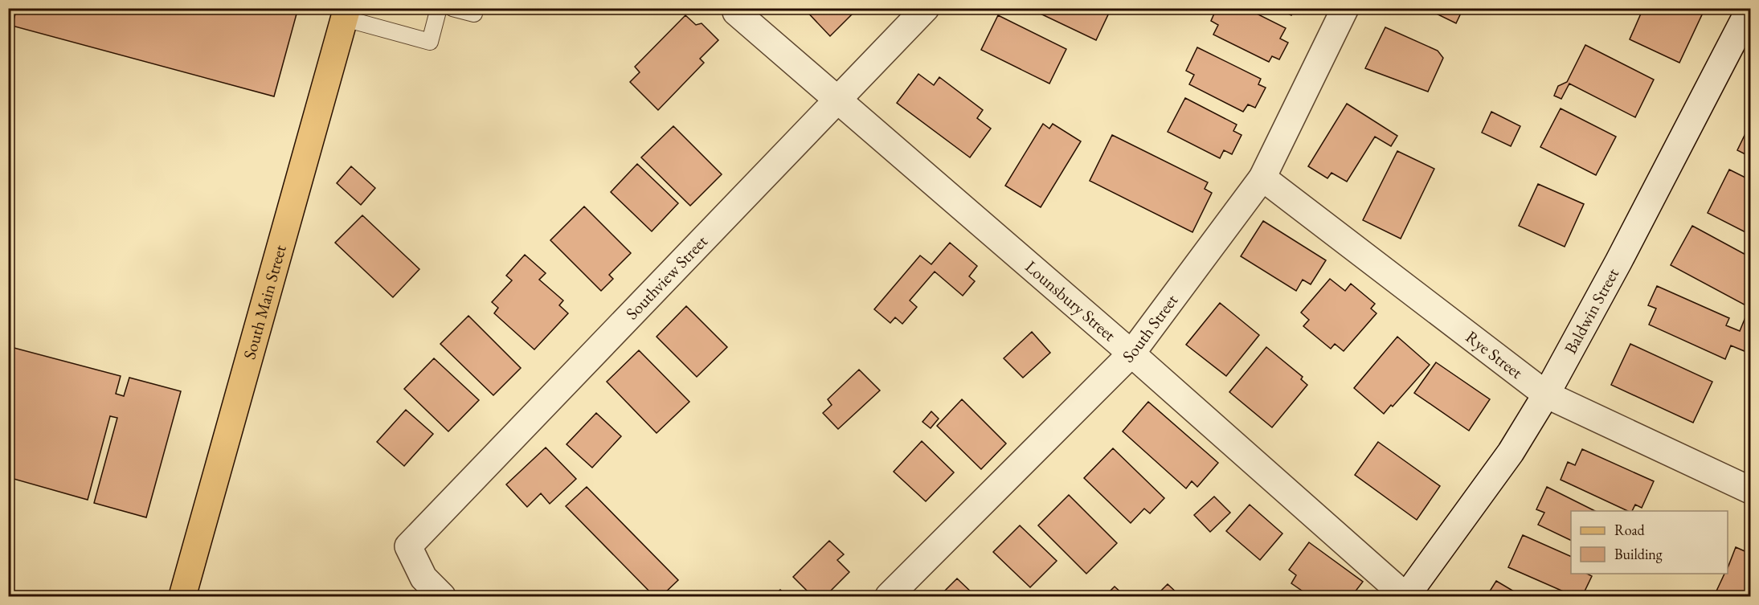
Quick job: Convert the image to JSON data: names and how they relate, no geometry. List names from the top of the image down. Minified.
{"streets":{"main road":["South Main Street"],"street":["Southview Street","Lounsbury Street","Baldwin Street","South Street","Rye Street"]},"crossings":[["Southview Street","Lounsbury Street"],["Lounsbury Street","Baldwin Street"],["Lounsbury Street","South Street"],["Baldwin Street","Rye Street"],["South Street","Rye Street"]],"legend":["Road","Building"]}
